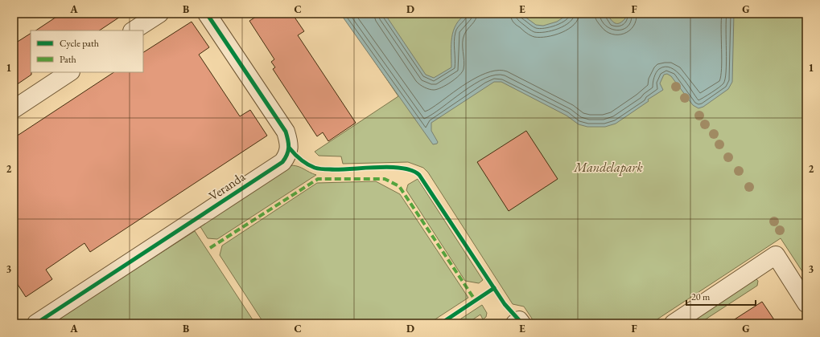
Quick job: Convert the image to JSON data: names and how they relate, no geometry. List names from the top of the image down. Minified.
{"streets":{"street":["Veranda"]},"parks":["Mandelapark"],"legend":["Cycle path","Path"],"scale_bar":"20 m","grid":{"columns":["A","B","C","D","E","F","G"],"rows":["1","2","3"]}}
